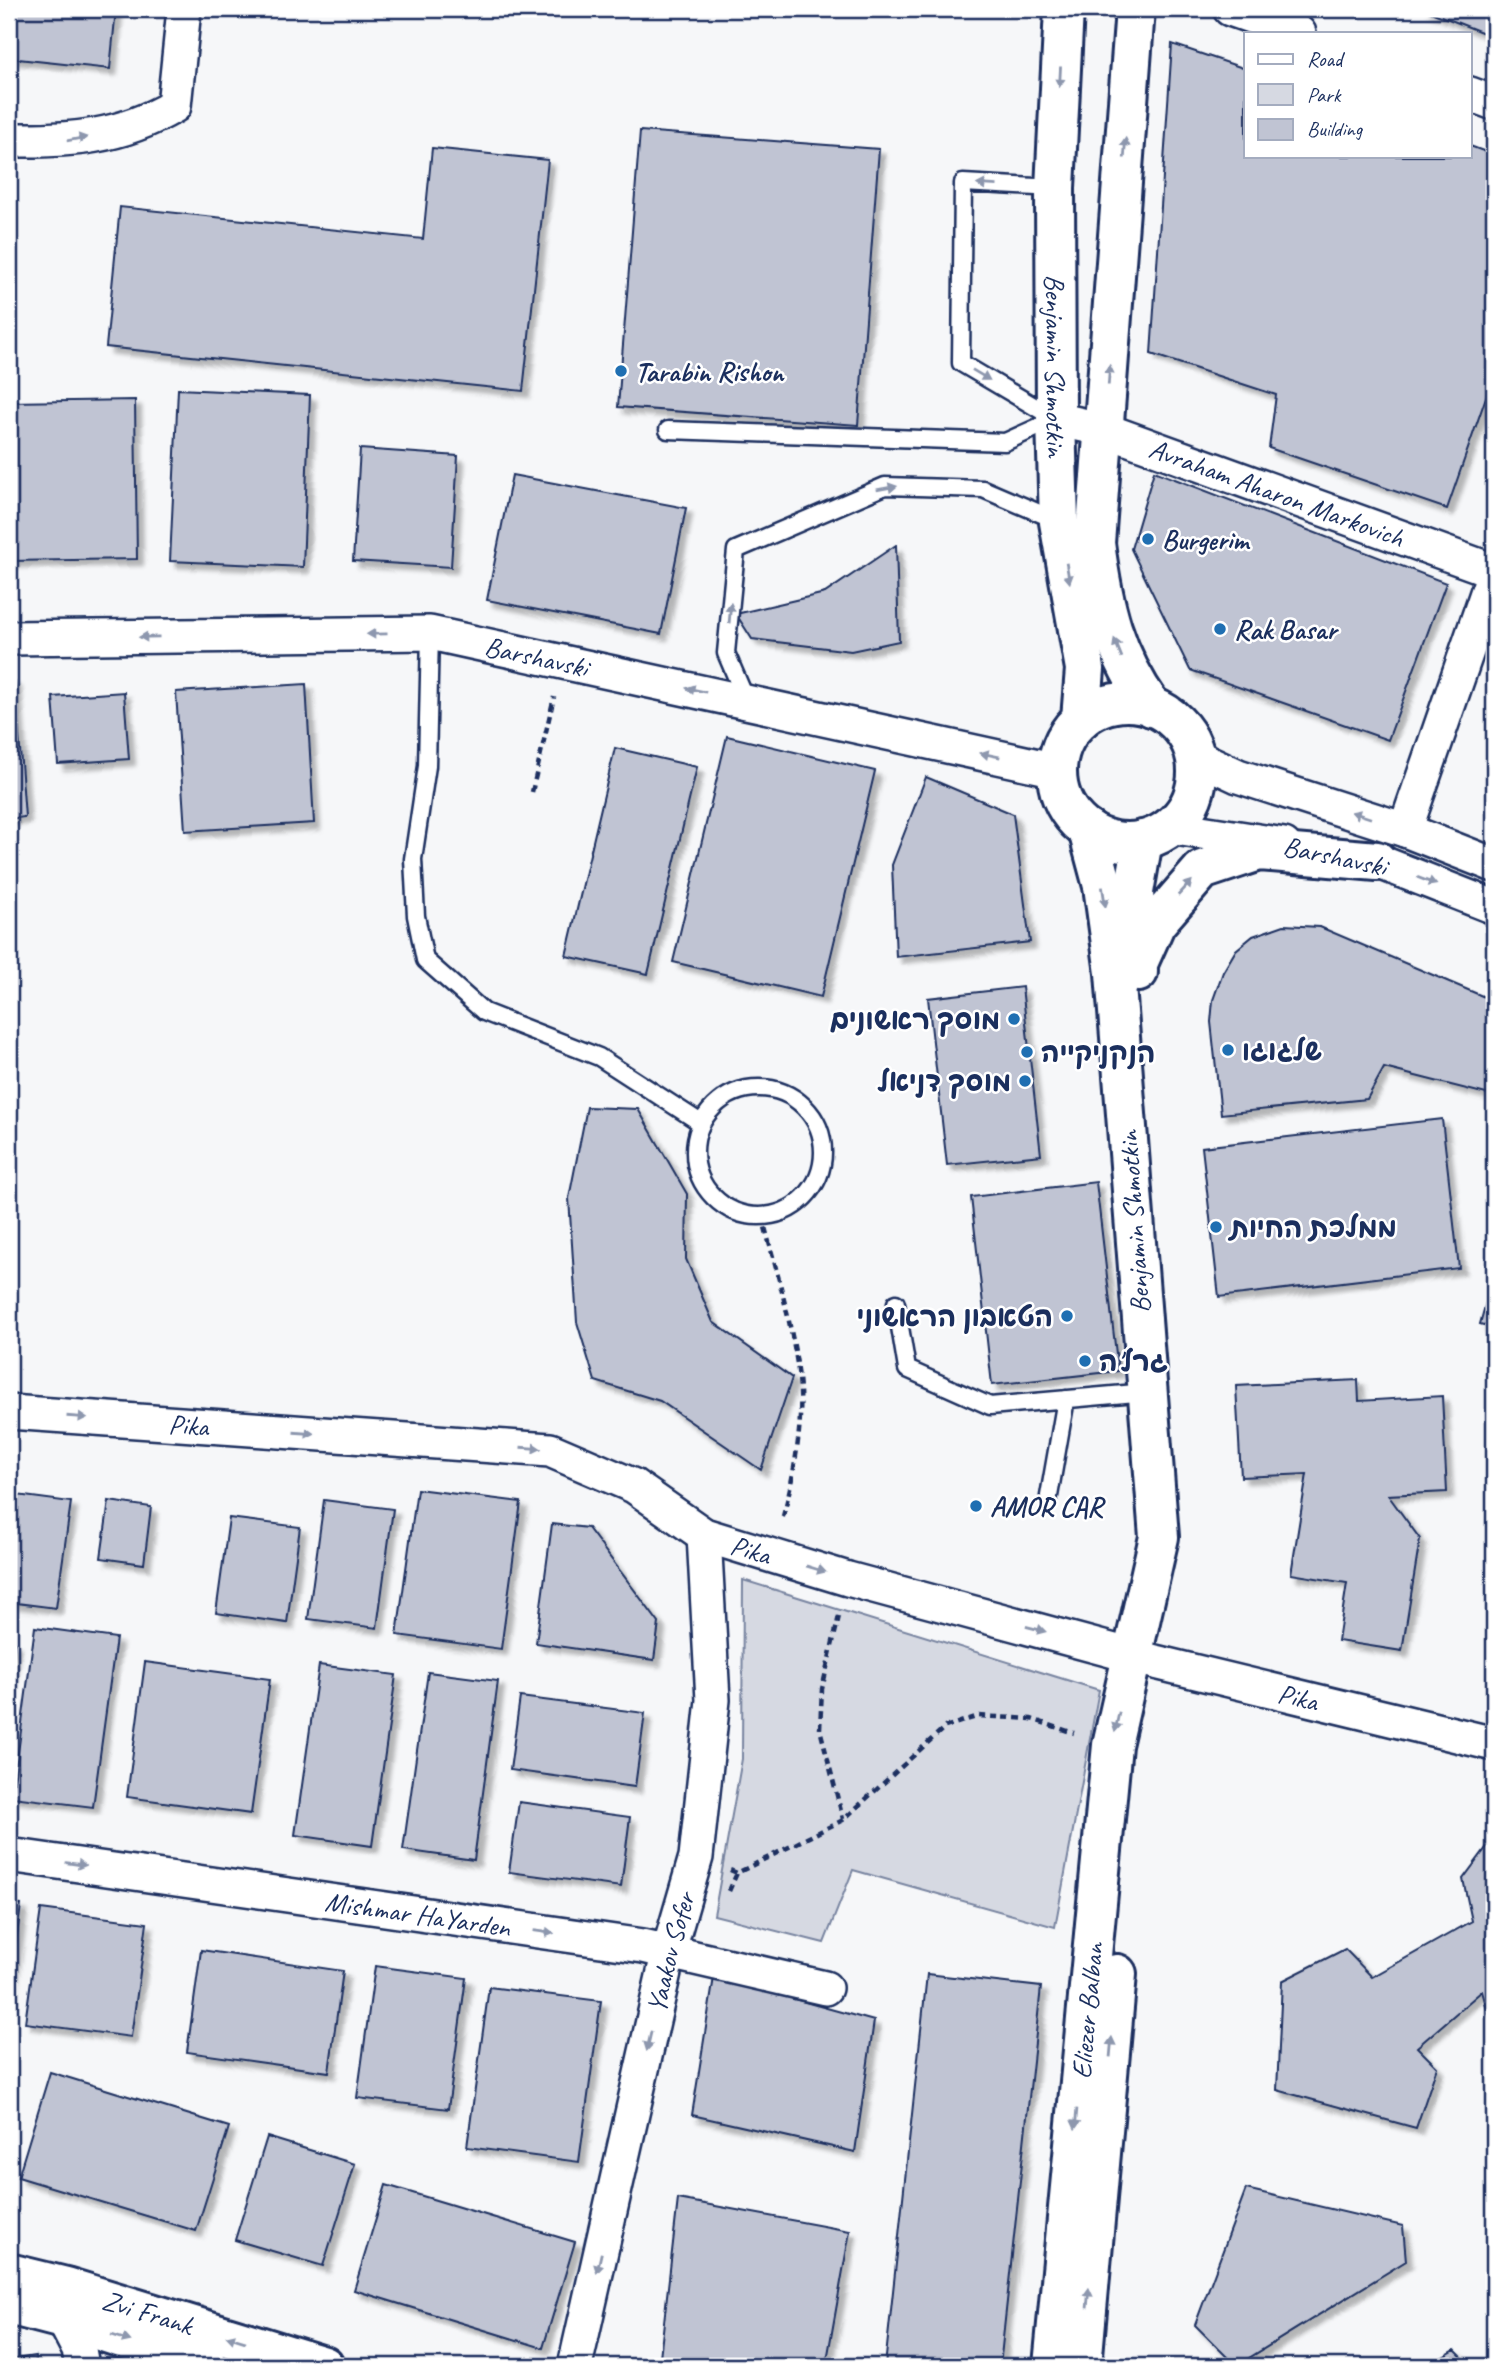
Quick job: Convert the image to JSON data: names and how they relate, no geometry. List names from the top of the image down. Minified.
{"streets":{"street":["Benjamin Shmotkin","Avraham Aharon Markovich","Barshavski","Pika","Mishmar HaYarden","Yaakov Sofer","Eliezer Balban","Zvi Frank"]},"crossings":[["Benjamin Shmotkin","Avraham Aharon Markovich"],["Benjamin Shmotkin","Barshavski"],["Benjamin Shmotkin","Pika"],["Benjamin Shmotkin","Eliezer Balban"],["Pika","Yaakov Sofer"],["Pika","Eliezer Balban"],["Mishmar HaYarden","Yaakov Sofer"]],"one_way":["Pika","Mishmar HaYarden","Yaakov Sofer"],"places":["Tarabin Rishon","Burgerim","Rak Basar","מוסך ראשונים","שלגוגו","הנקניקייה","מוסך דניאל","ממלכת החיות","הטאבון הראשוני","גרל'ה","AMOR CAR"],"legend":["Road","Park","Building"]}
